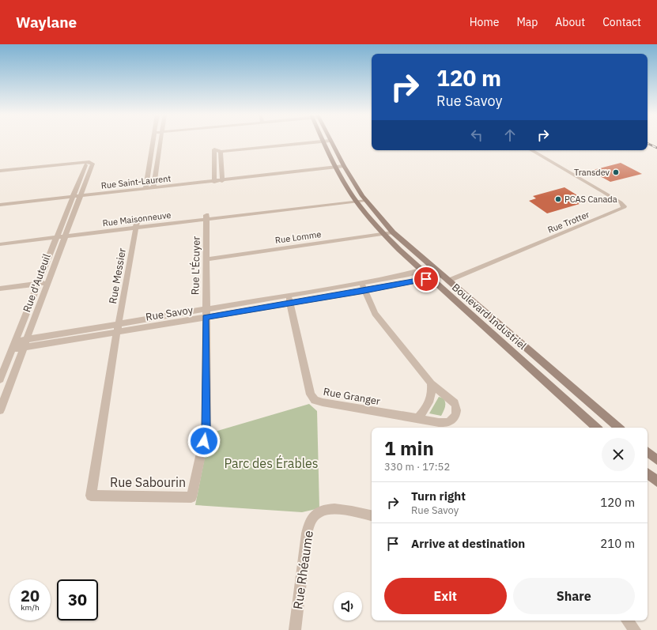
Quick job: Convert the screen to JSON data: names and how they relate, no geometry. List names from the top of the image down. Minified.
{"streets":{"street":["Rue Saint-Laurent","Rue Maisonneuve","Rue Trotter","Rue Lomme","Rue L'Écuyer","Rue Messier","Rue d'Auteuil","Rue Savoy","Boulevard Industriel","Rue Granger","Rue Sabourin","Rue Rhéaume"]},"crossings":[["Rue Saint-Laurent","Rue d'Auteuil"],["Rue Saint-Laurent","Boulevard Industriel"],["Rue Maisonneuve","Rue L'Écuyer"],["Rue Maisonneuve","Rue Messier"],["Rue Maisonneuve","Rue d'Auteuil"],["Rue Maisonneuve","Boulevard Industriel"],["Rue Trotter","Boulevard Industriel"],["Rue Lomme","Rue L'Écuyer"],["Rue Lomme","Boulevard Industriel"],["Rue L'Écuyer","Rue Savoy"],["Rue L'Écuyer","Rue Sabourin"],["Rue Messier","Rue Savoy"],["Rue Messier","Rue Sabourin"],["Rue d'Auteuil","Rue Savoy"],["Rue Savoy","Boulevard Industriel"],["Rue Savoy","Rue Granger"],["Rue Savoy","Rue Sabourin"]],"parks":["Parc des Érables"],"places":["Transdev","PCAS Canada"],"page":{"header":"Waylane","nav":["Home","Map","About","Contact"],"turn":["120 m","Rue Savoy"],"heading":["1 min","330 m · 17:52"],"list":[{"name":"Turn right","note":"Rue Savoy","value":"120 m"},{"name":"Arrive at destination","value":"210 m"}],"buttons":["Exit","Share"],"speed":"20 km/h","limit":"30"}}
